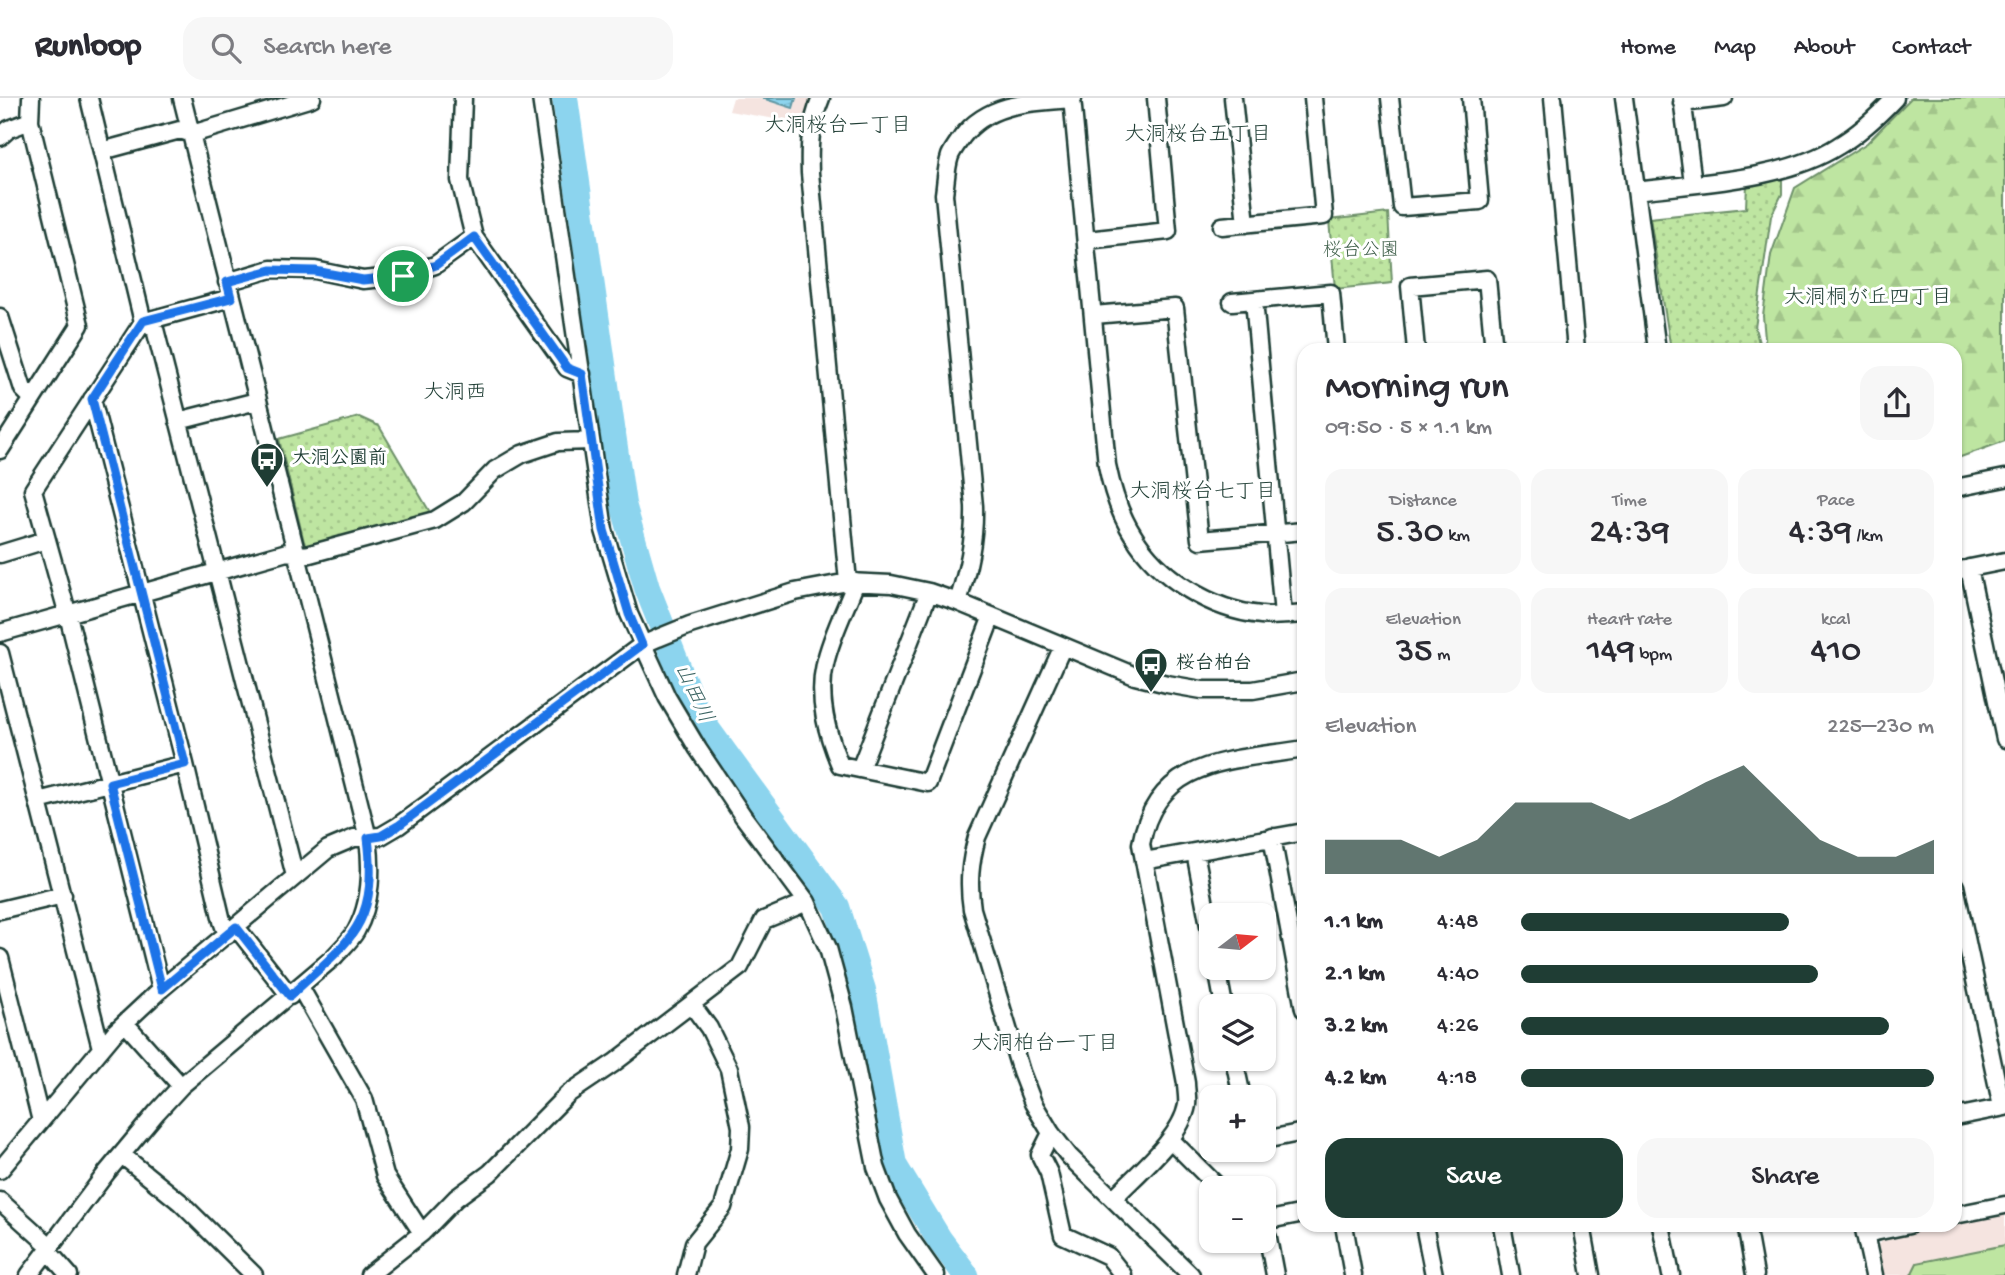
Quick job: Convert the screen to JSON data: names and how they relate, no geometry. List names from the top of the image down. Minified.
{"districts":["大洞桜台一丁目","大洞桜台五丁目","大洞桐が丘四丁目","大洞西","大洞桜台七丁目","大洞柏台一丁目"],"water":["山田川"],"parks":["桜台公園"],"places":{"bus stop":["大洞公園前","桜台柏台"]},"north":"right","page":{"header":"Runloop","search":"Search here","nav":["Home","Map","About","Contact"],"heading":["Morning run","09:50 · 5 × 1.1 km"],"stats":[["Distance","5.30 km"],["Time","24:39"],["Pace","4:39 /km"],["Elevation","35 m"],["Heart rate","149 bpm"],["kcal","410"]],"chart":["Elevation","225–230 m"],"list":[{"name":"1.1 km","note":"4:48"},{"name":"2.1 km","note":"4:40"},{"name":"3.2 km","note":"4:26"},{"name":"4.2 km","note":"4:18"}],"map_buttons":["+","−"],"buttons":["Save","Share"]}}
